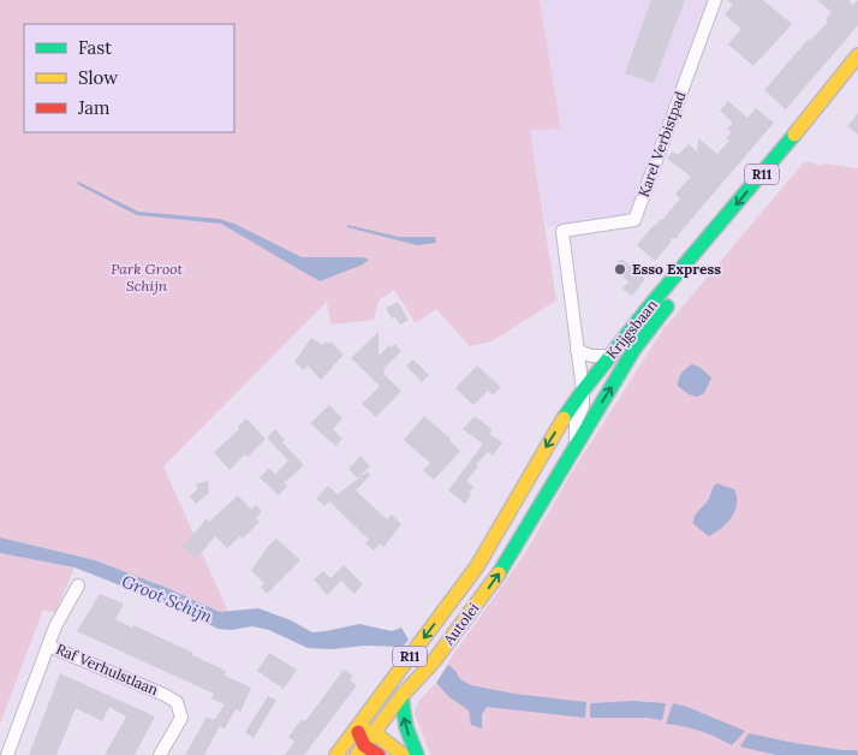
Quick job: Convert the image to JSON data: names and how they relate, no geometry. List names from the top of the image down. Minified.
{"streets":{"main road":["R11","Krijgsbaan","Autolei"],"street":["Karel Verbistpad","Raf Verhulstlaan"]},"crossings":[["Krijgsbaan","Autolei"]],"water":["Groot Schijn"],"parks":["Park Groot Schijn"],"places":["Esso Express"],"legend":["Fast","Slow","Jam"]}
